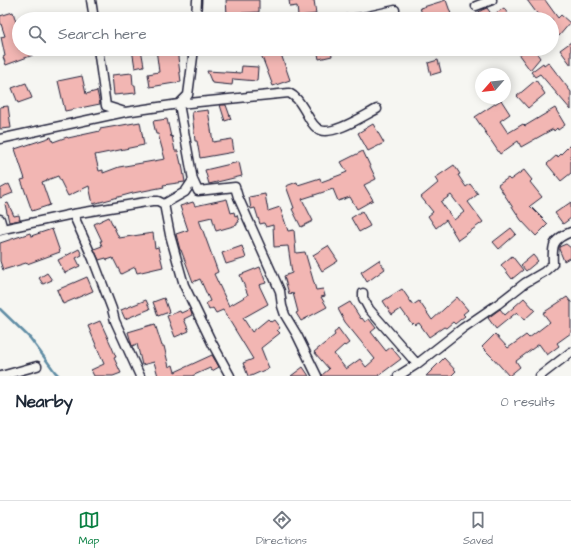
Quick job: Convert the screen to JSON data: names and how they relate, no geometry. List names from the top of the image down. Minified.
{"north":"bottom left","page":{"search":"Search here","heading":["Nearby","0 results"],"nav":["Map","Directions","Saved"]}}
